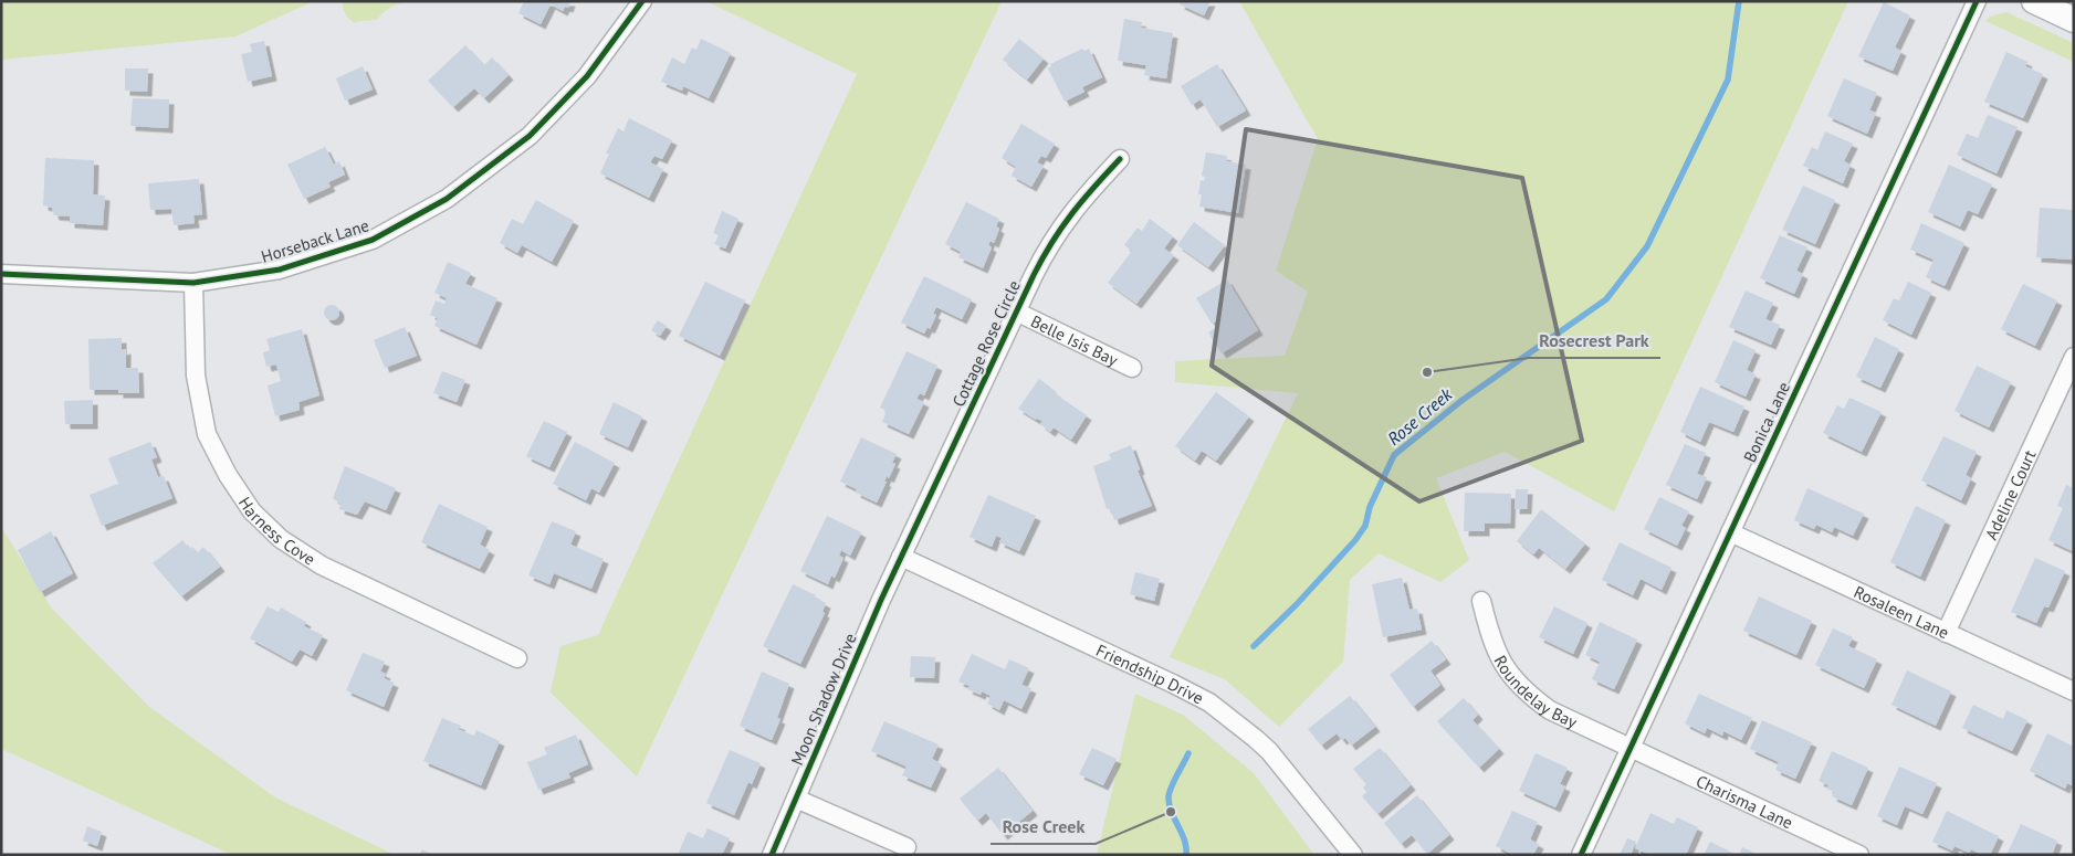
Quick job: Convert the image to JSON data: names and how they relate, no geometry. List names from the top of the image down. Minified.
{"streets":{"street":["Horseback Lane","Belle Isis Bay","Cottage Rose Circle","Bonica Lane","Adeline Court","Harness Cove","Rosaleen Lane","Friendship Drive","Roundelay Bay","Moon Shadow Drive","Charisma Lane"]},"crossings":[["Horseback Lane","Harness Cove"],["Belle Isis Bay","Cottage Rose Circle"],["Cottage Rose Circle","Friendship Drive"],["Cottage Rose Circle","Moon Shadow Drive"],["Bonica Lane","Rosaleen Lane"],["Bonica Lane","Roundelay Bay"],["Bonica Lane","Charisma Lane"],["Adeline Court","Rosaleen Lane"],["Friendship Drive","Moon Shadow Drive"],["Roundelay Bay","Charisma Lane"]],"water":["Rose Creek"],"places":["Rosecrest Park","Rose Creek"]}
